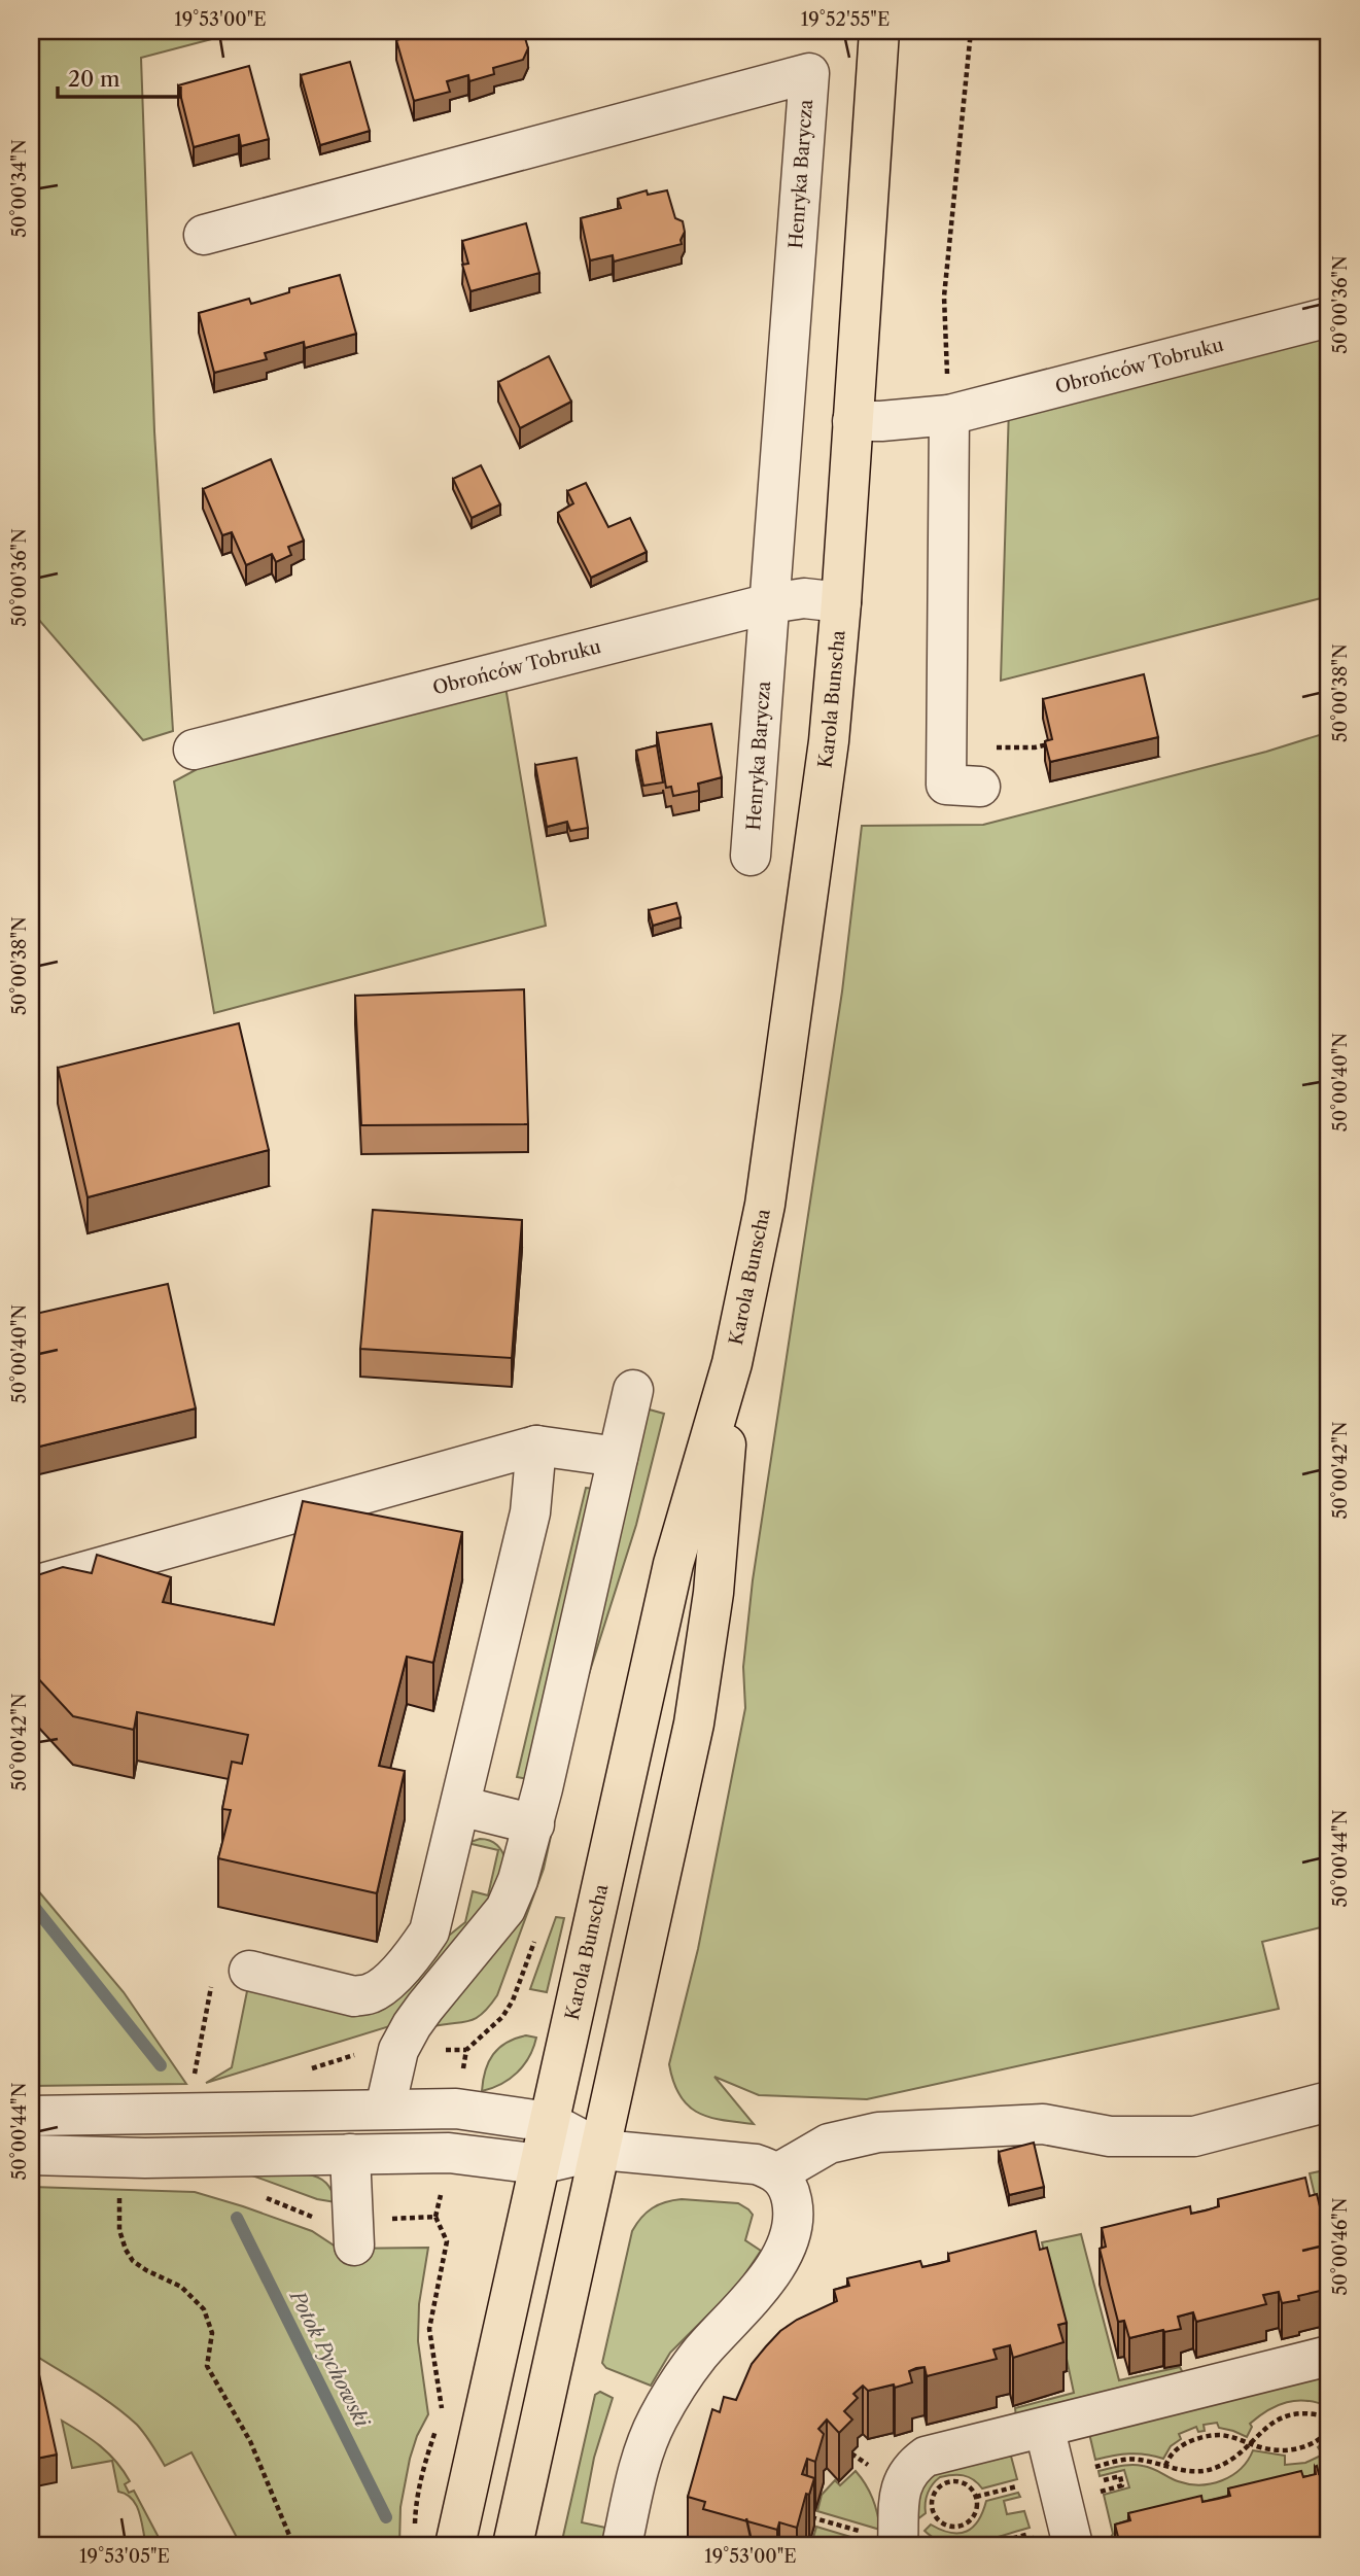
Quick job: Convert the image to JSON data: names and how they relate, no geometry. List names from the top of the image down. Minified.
{"streets":{"main road":["Karola Bunscha"],"street":["Henryka Barycza","Obrońców Tobruku"]},"crossings":[["Henryka Barycza","Obrońców Tobruku"],["Obrońców Tobruku","Karola Bunscha"]],"water":["Potok Pychowski"],"scale_bar":"20 m","coordinates":["19°53'00\"E","19°52'55\"E","50°00'34\"N","50°00'36\"N","50°00'38\"N","50°00'40\"N","50°00'42\"N","50°00'44\"N","50°00'46\"N","19°53'05\"E"]}
